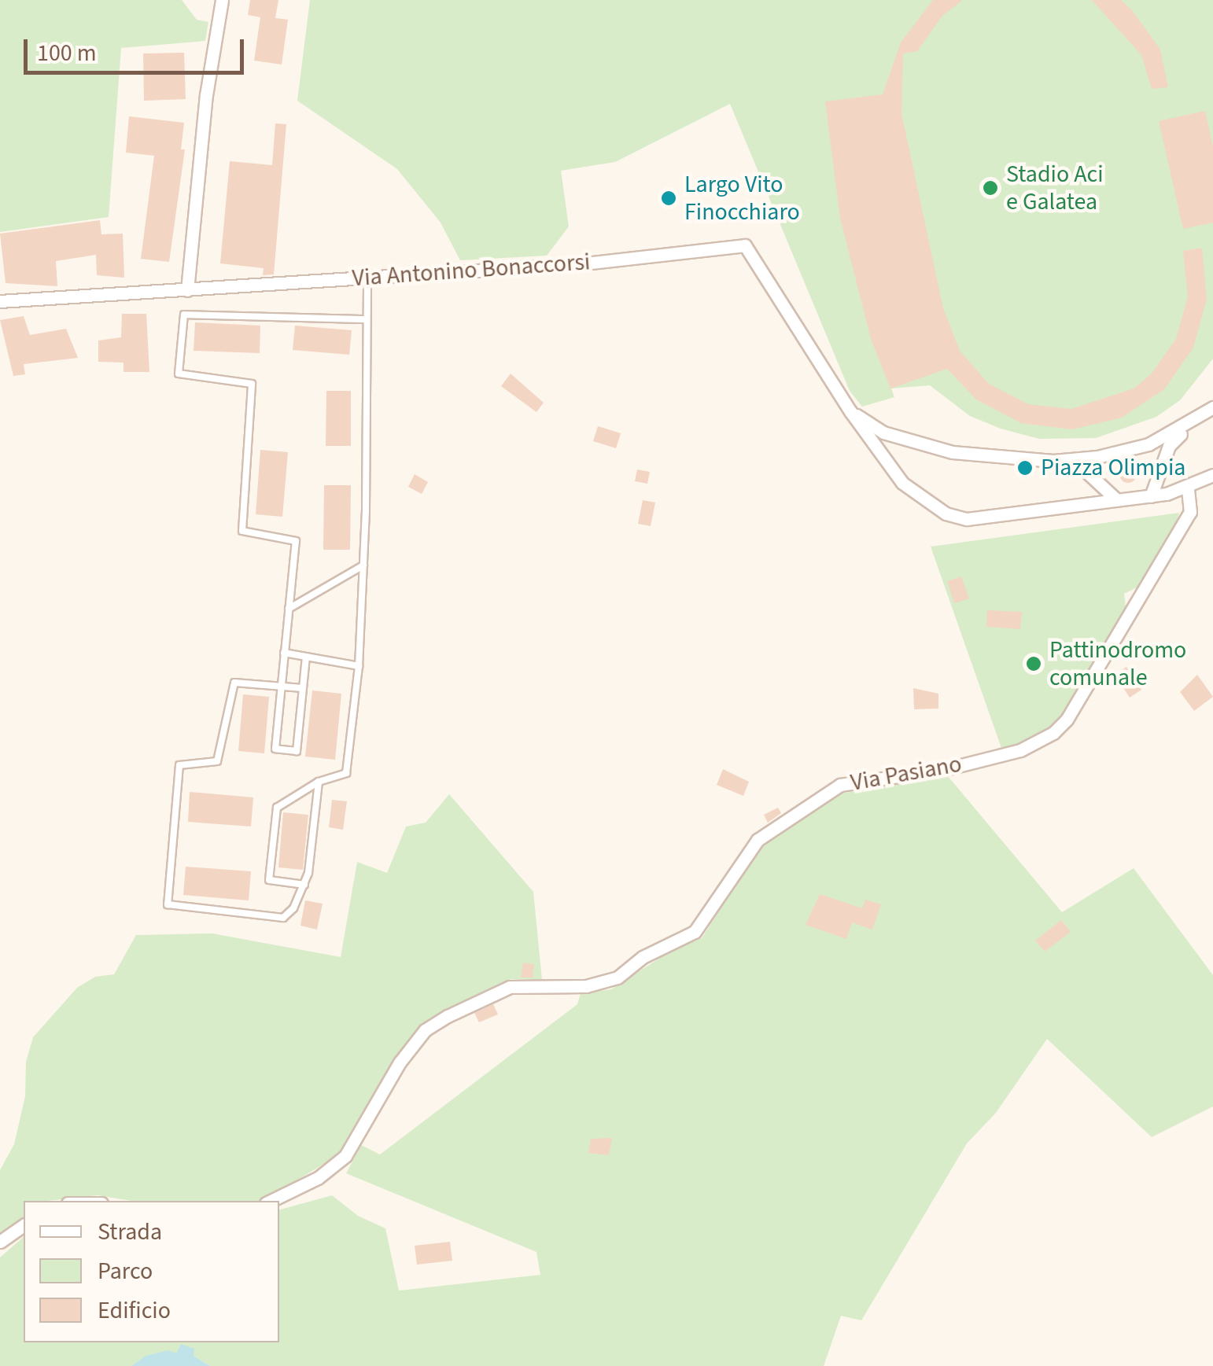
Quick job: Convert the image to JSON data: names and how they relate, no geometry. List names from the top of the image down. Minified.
{"streets":{"street":["Via Antonino Bonaccorsi","Via Pasiano"]},"places":["Stadio Aci e Galatea","Largo Vito Finocchiaro","Piazza Olimpia","Pattinodromo comunale"],"legend":["Strada","Parco","Edificio"],"scale_bar":"100 m"}
